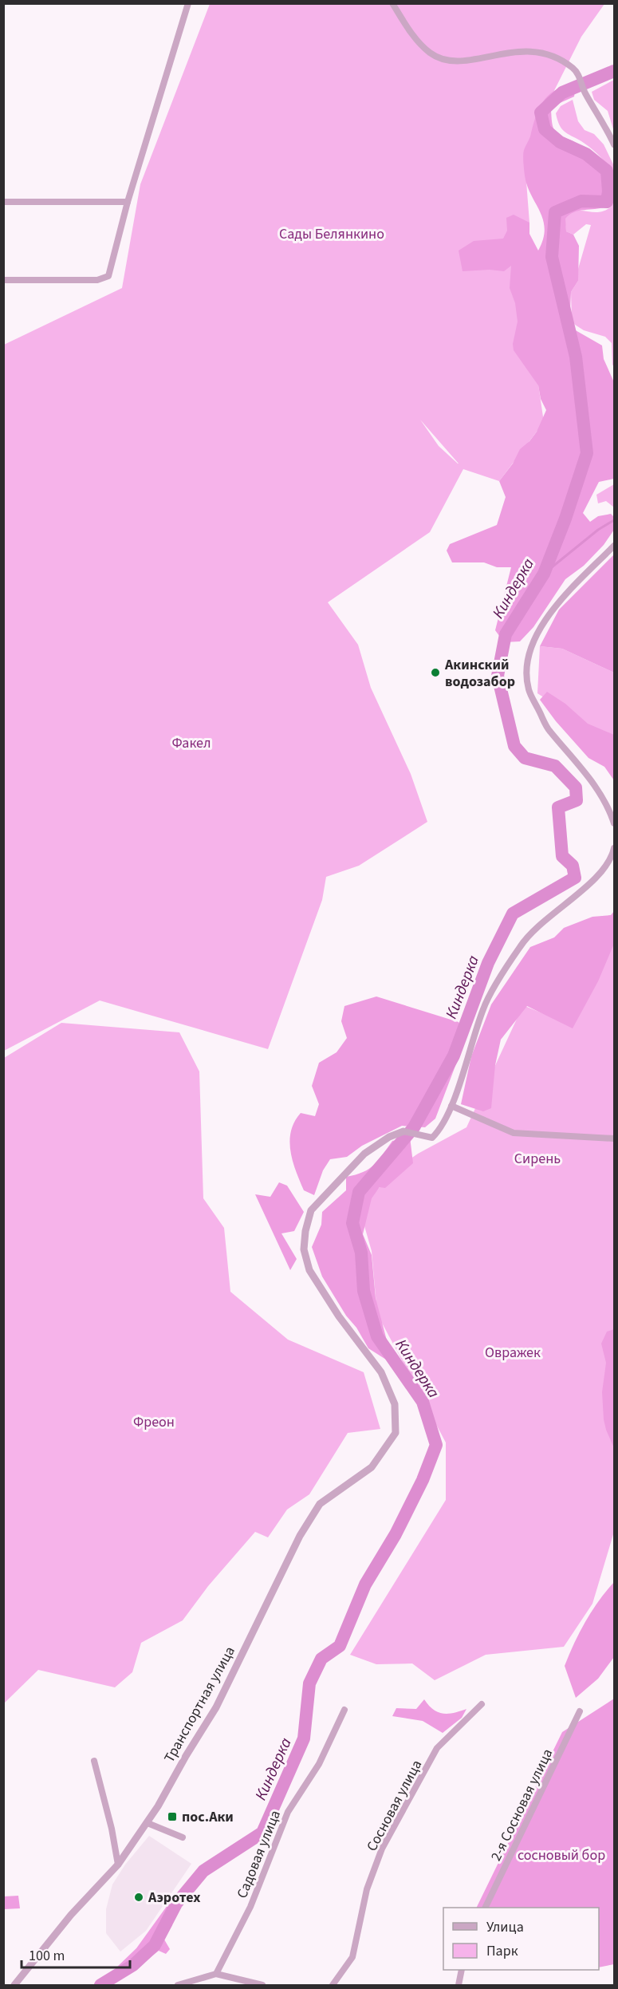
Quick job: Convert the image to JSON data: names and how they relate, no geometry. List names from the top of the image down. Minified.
{"streets":{"street":["Транспортная улица","2-я Сосновая улица","Сосновая улица","Садовая улица"]},"water":["Киндерка"],"parks":["Сады Белянкино","Факел","Сирень","Овражек","Фреон","сосновый бор"],"places":{"other":["Акинский водозабор","Аэротех"],"transit":["пос.Аки"]},"legend":["Улица","Парк"],"scale_bar":"100 m"}
